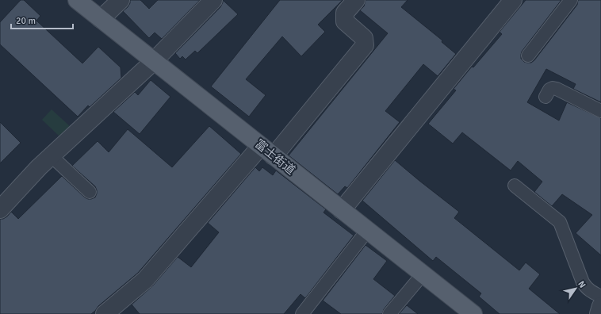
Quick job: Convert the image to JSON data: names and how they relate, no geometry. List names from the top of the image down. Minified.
{"streets":{"main road":["富士街道"]},"scale_bar":"20 m","north":"top right"}
